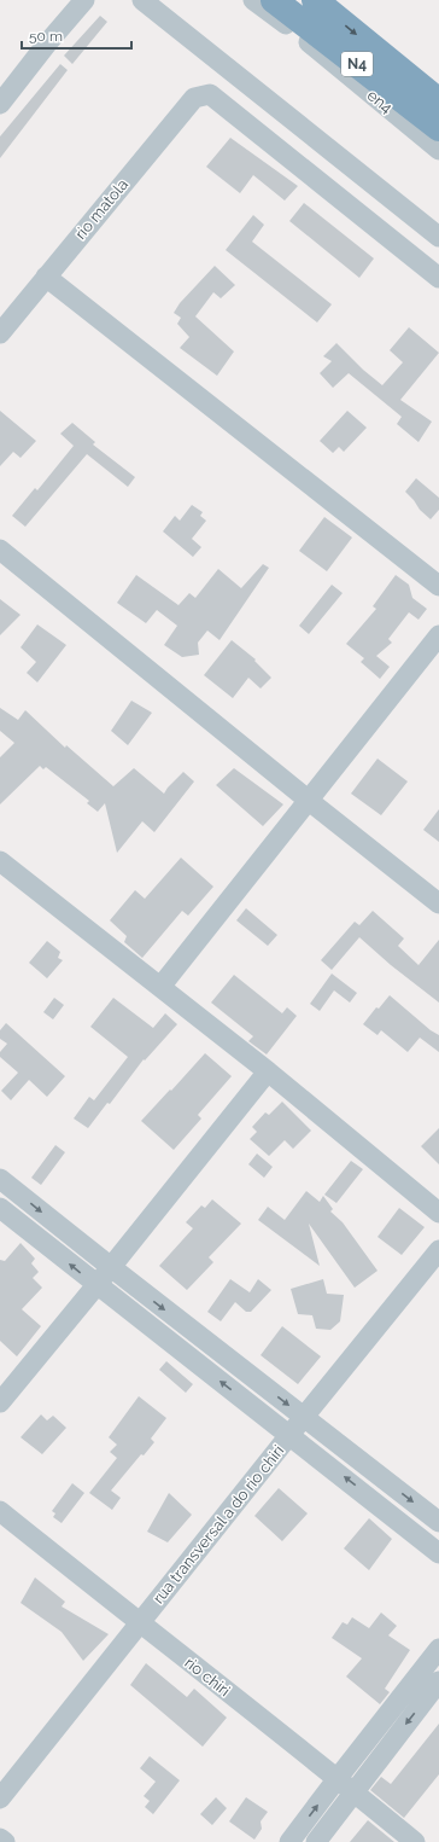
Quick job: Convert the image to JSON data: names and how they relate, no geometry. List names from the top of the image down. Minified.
{"streets":{"highway":["N4"],"street":["en4","rio matola","rua transversal a do rio chiri","rio chiri"]},"crossings":[["rua transversal a do rio chiri","rio chiri"]],"scale_bar":"50 m"}
